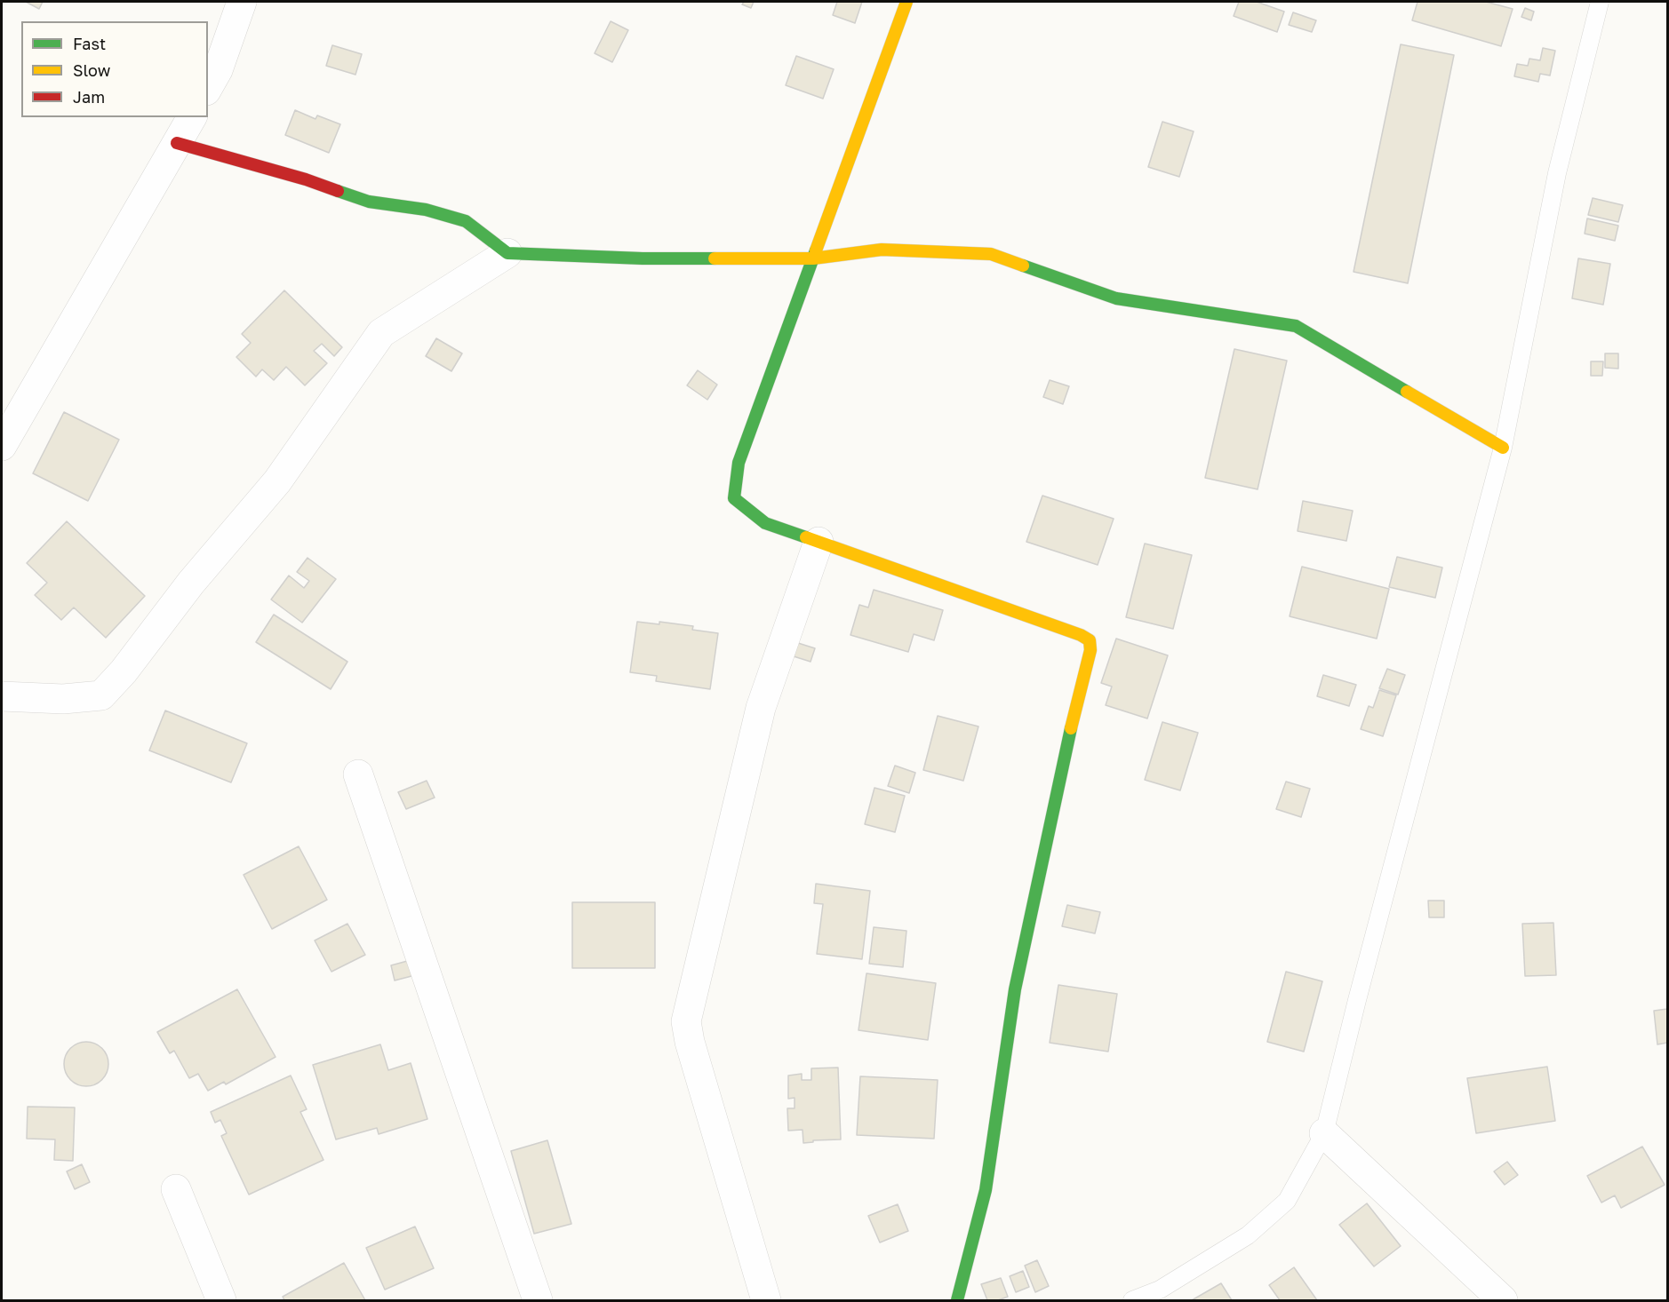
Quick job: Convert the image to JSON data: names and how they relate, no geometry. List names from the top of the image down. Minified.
{"legend":["Fast","Slow","Jam"]}
